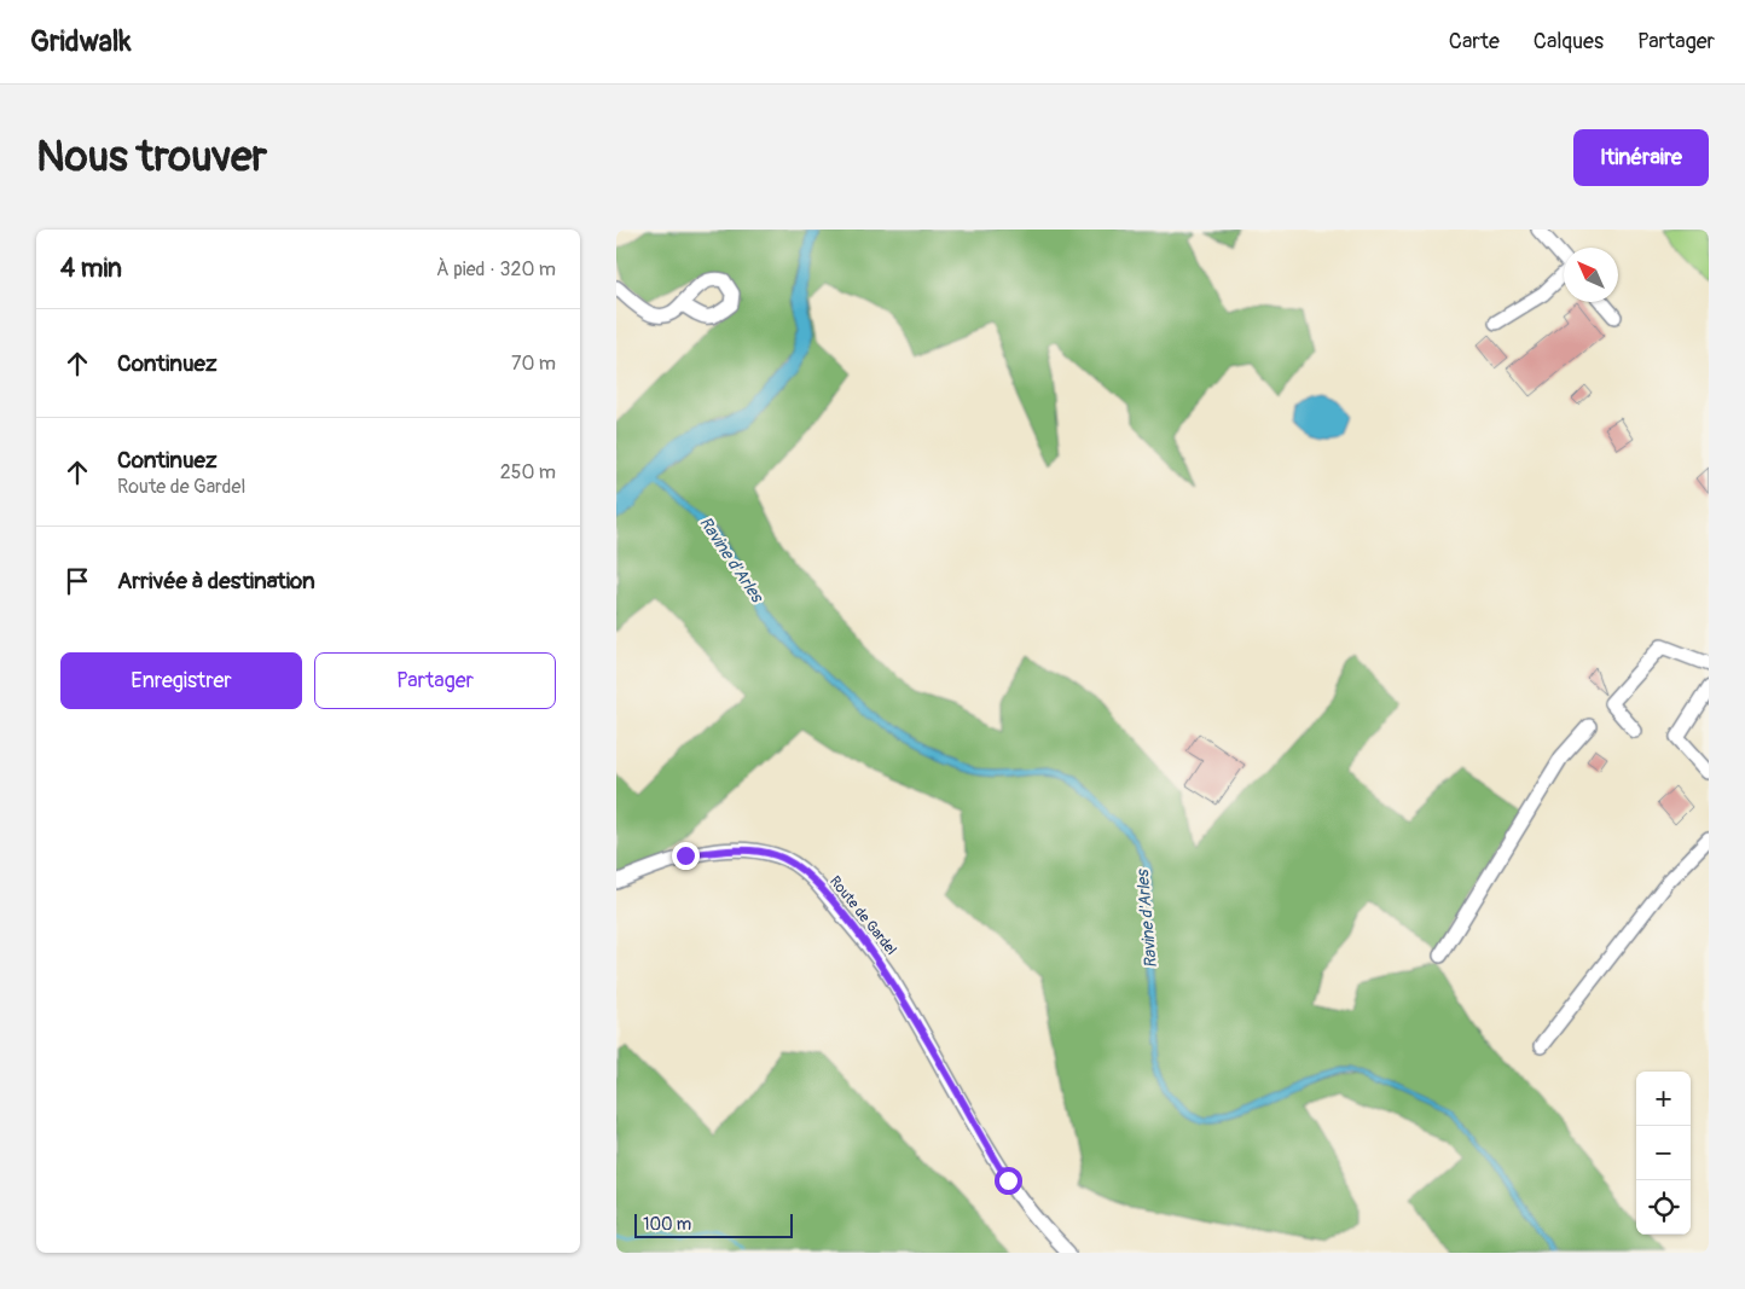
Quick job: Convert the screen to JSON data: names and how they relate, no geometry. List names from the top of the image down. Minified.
{"streets":{"street":["Route de Gardel"]},"water":["Ravine d'Arles"],"scale_bar":"100 m","north":"top left","page":{"header":"Gridwalk","nav":["Carte","Calques","Partager"],"buttons":["Itinéraire",["Enregistrer","Partager"]],"title":"Nous trouver","heading":["4 min","À pied · 320 m"],"list":[["Continuez","70 m"],["Continuez","Route de Gardel","250 m"],"Arrivée à destination"],"map_buttons":["+","−"],"scale":"100 m"}}
